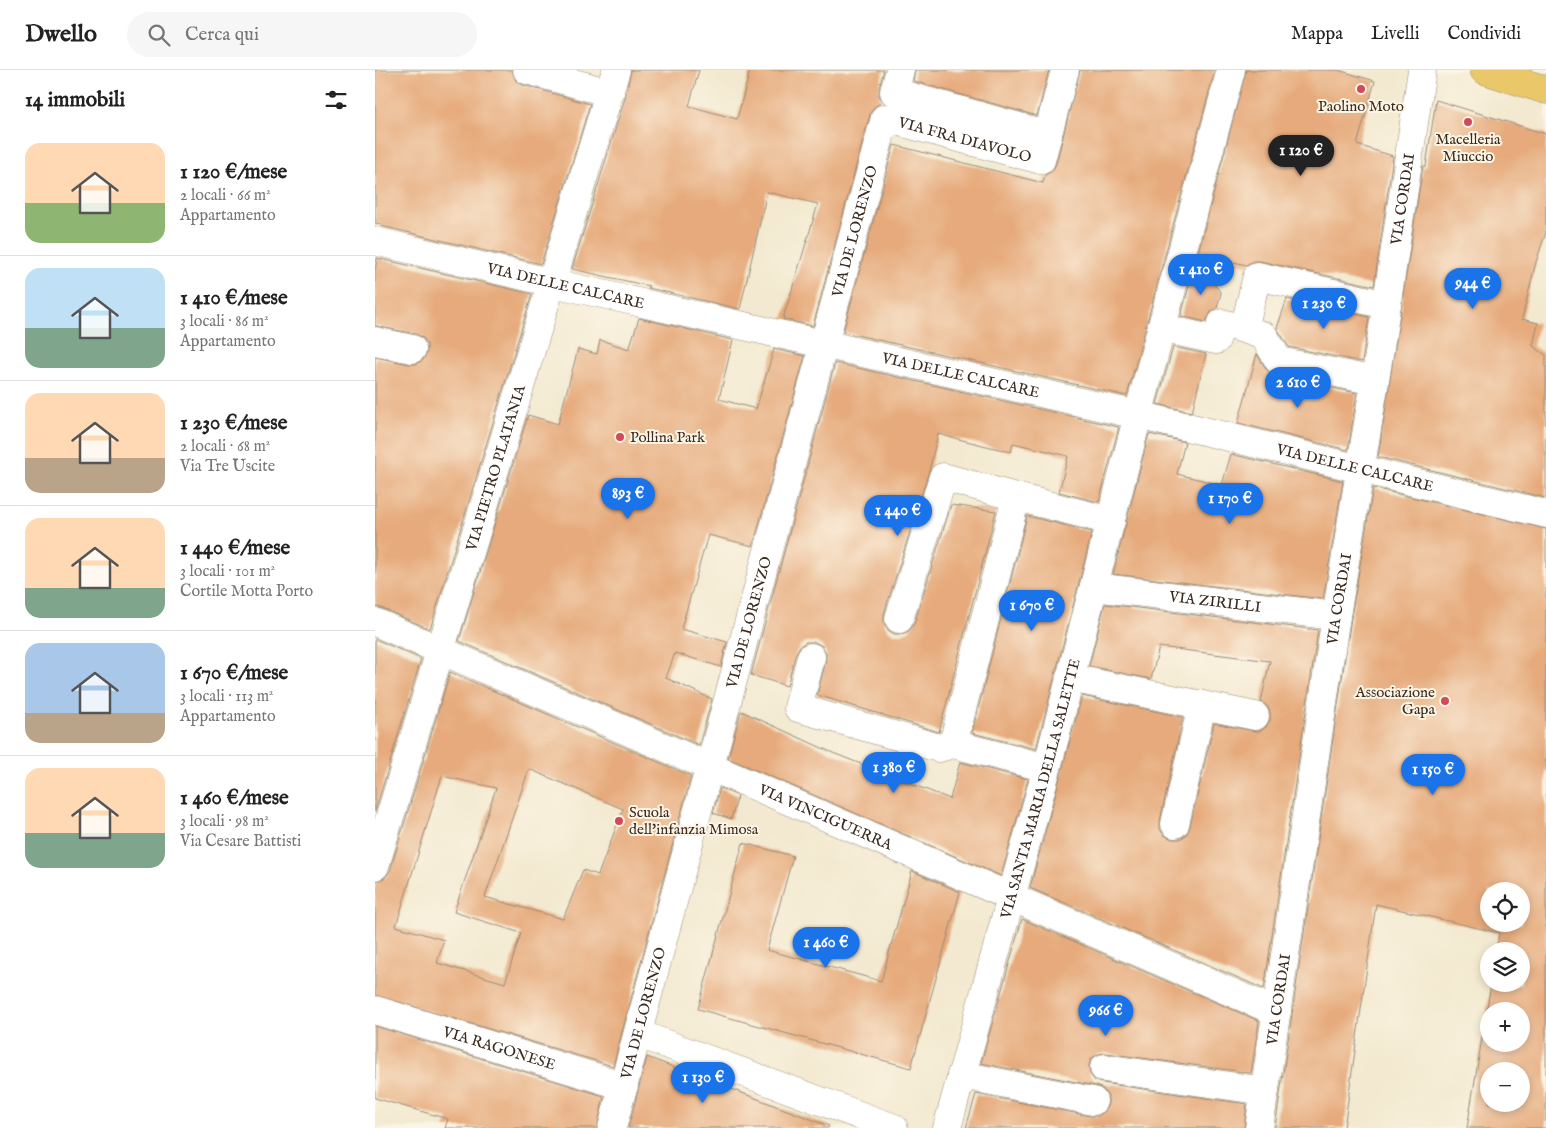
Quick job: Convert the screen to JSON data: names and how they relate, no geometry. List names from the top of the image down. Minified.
{"streets":{"street":["VIA FRA DIAVOLO","VIA CORDAI","VIA DE LORENZO","VIA DELLE CALCARE","VIA PIETRO PLATANIA","VIA ZIRILLI","VIA SANTA MARIA DELLA SALETTE","VIA VINCIGUERRA","VIA RAGONESE"]},"crossings":[["VIA FRA DIAVOLO","VIA DE LORENZO"],["VIA CORDAI","VIA DELLE CALCARE"],["VIA CORDAI","VIA ZIRILLI"],["VIA CORDAI","VIA VINCIGUERRA"],["VIA DE LORENZO","VIA DELLE CALCARE"],["VIA DE LORENZO","VIA VINCIGUERRA"],["VIA DE LORENZO","VIA RAGONESE"],["VIA DELLE CALCARE","VIA PIETRO PLATANIA"],["VIA DELLE CALCARE","VIA SANTA MARIA DELLA SALETTE"],["VIA PIETRO PLATANIA","VIA VINCIGUERRA"],["VIA ZIRILLI","VIA SANTA MARIA DELLA SALETTE"],["VIA SANTA MARIA DELLA SALETTE","VIA VINCIGUERRA"]],"places":["Paolino Moto","Macelleria Miuccio","Pollina Park","Associazione Gapa","Scuola dell'infanzia Mimosa"],"page":{"header":"Dwello","search":"Cerca qui","nav":["Mappa","Livelli","Condividi"],"heading":"14 immobili","list":[{"name":"1 120 €/mese","note":"2 locali · 66 m² · Appartamento"},{"name":"1 410 €/mese","note":"3 locali · 86 m² · Appartamento"},{"name":"1 230 €/mese","note":"2 locali · 68 m² · Via Tre Uscite"},{"name":"1 440 €/mese","note":"3 locali · 101 m² · Cortile Motta Porto"},{"name":"1 670 €/mese","note":"3 locali · 113 m² · Appartamento"},{"name":"1 460 €/mese","note":"3 locali · 98 m² · Via Cesare Battisti"}],"price":["1 120 €","1 410 €","944 €","1 230 €","2 610 €","893 €","1 170 €","1 440 €","1 670 €","1 380 €","1 150 €","1 460 €","966 €","1 130 €"],"map_buttons":["+","−"]}}
